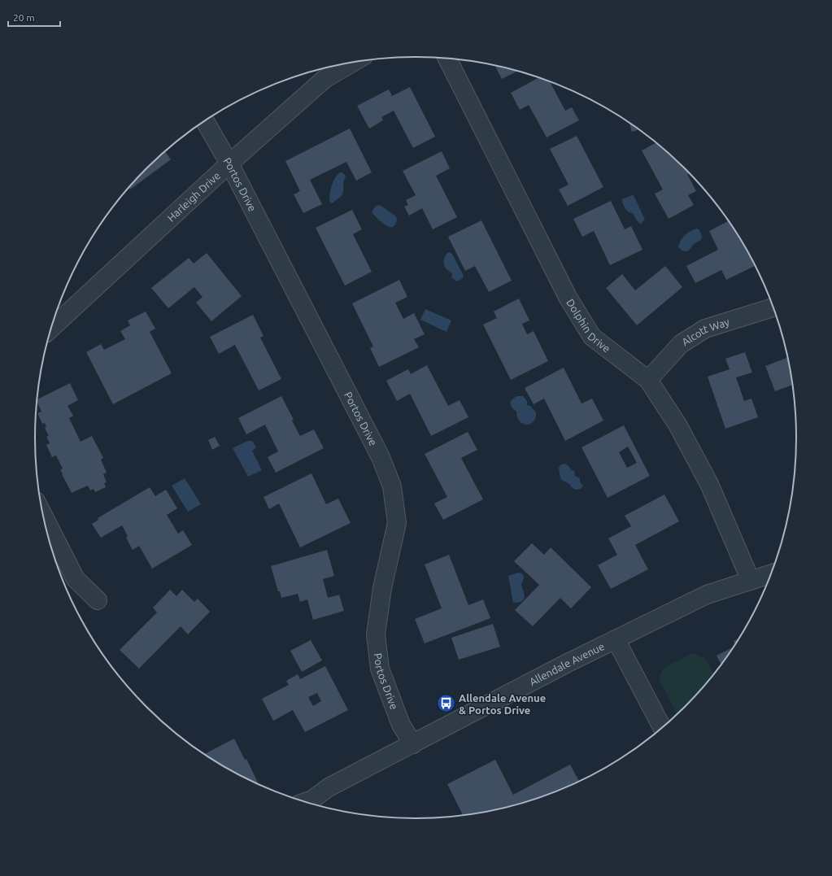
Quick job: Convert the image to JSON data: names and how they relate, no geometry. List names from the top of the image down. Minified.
{"streets":{"street":["Portos Drive","Harleigh Drive","Dolphin Drive","Alcott Way","Allendale Avenue"]},"crossings":[["Portos Drive","Harleigh Drive"],["Portos Drive","Allendale Avenue"],["Dolphin Drive","Alcott Way"],["Dolphin Drive","Allendale Avenue"]],"places":{"bus stop":["Allendale Avenue & Portos Drive"]},"scale_bar":"20 m"}
